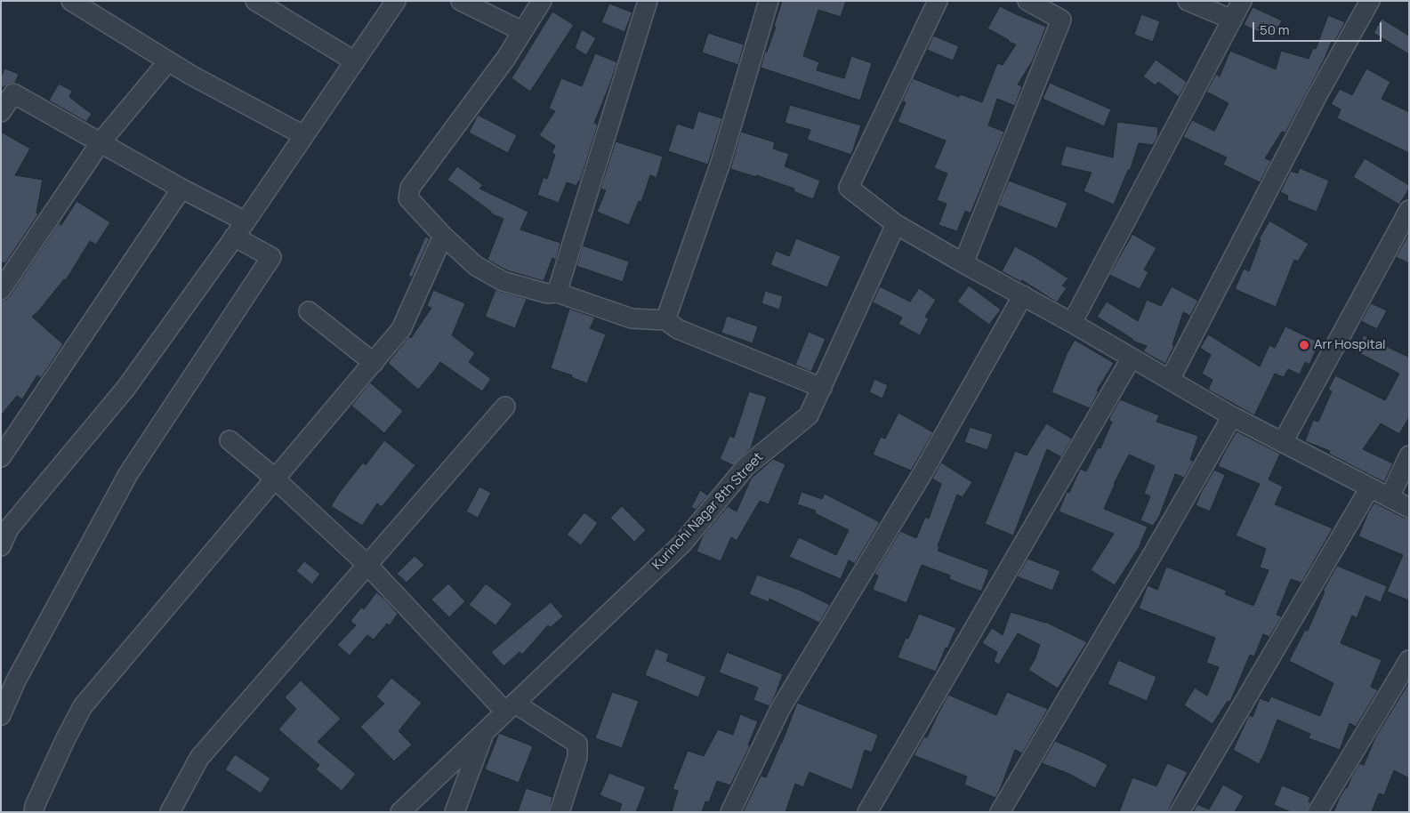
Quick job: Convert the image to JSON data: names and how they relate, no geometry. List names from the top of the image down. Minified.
{"streets":{"street":["Kurinchi Nagar 8th Street"]},"places":["Arr Hospital"],"scale_bar":"50 m"}
